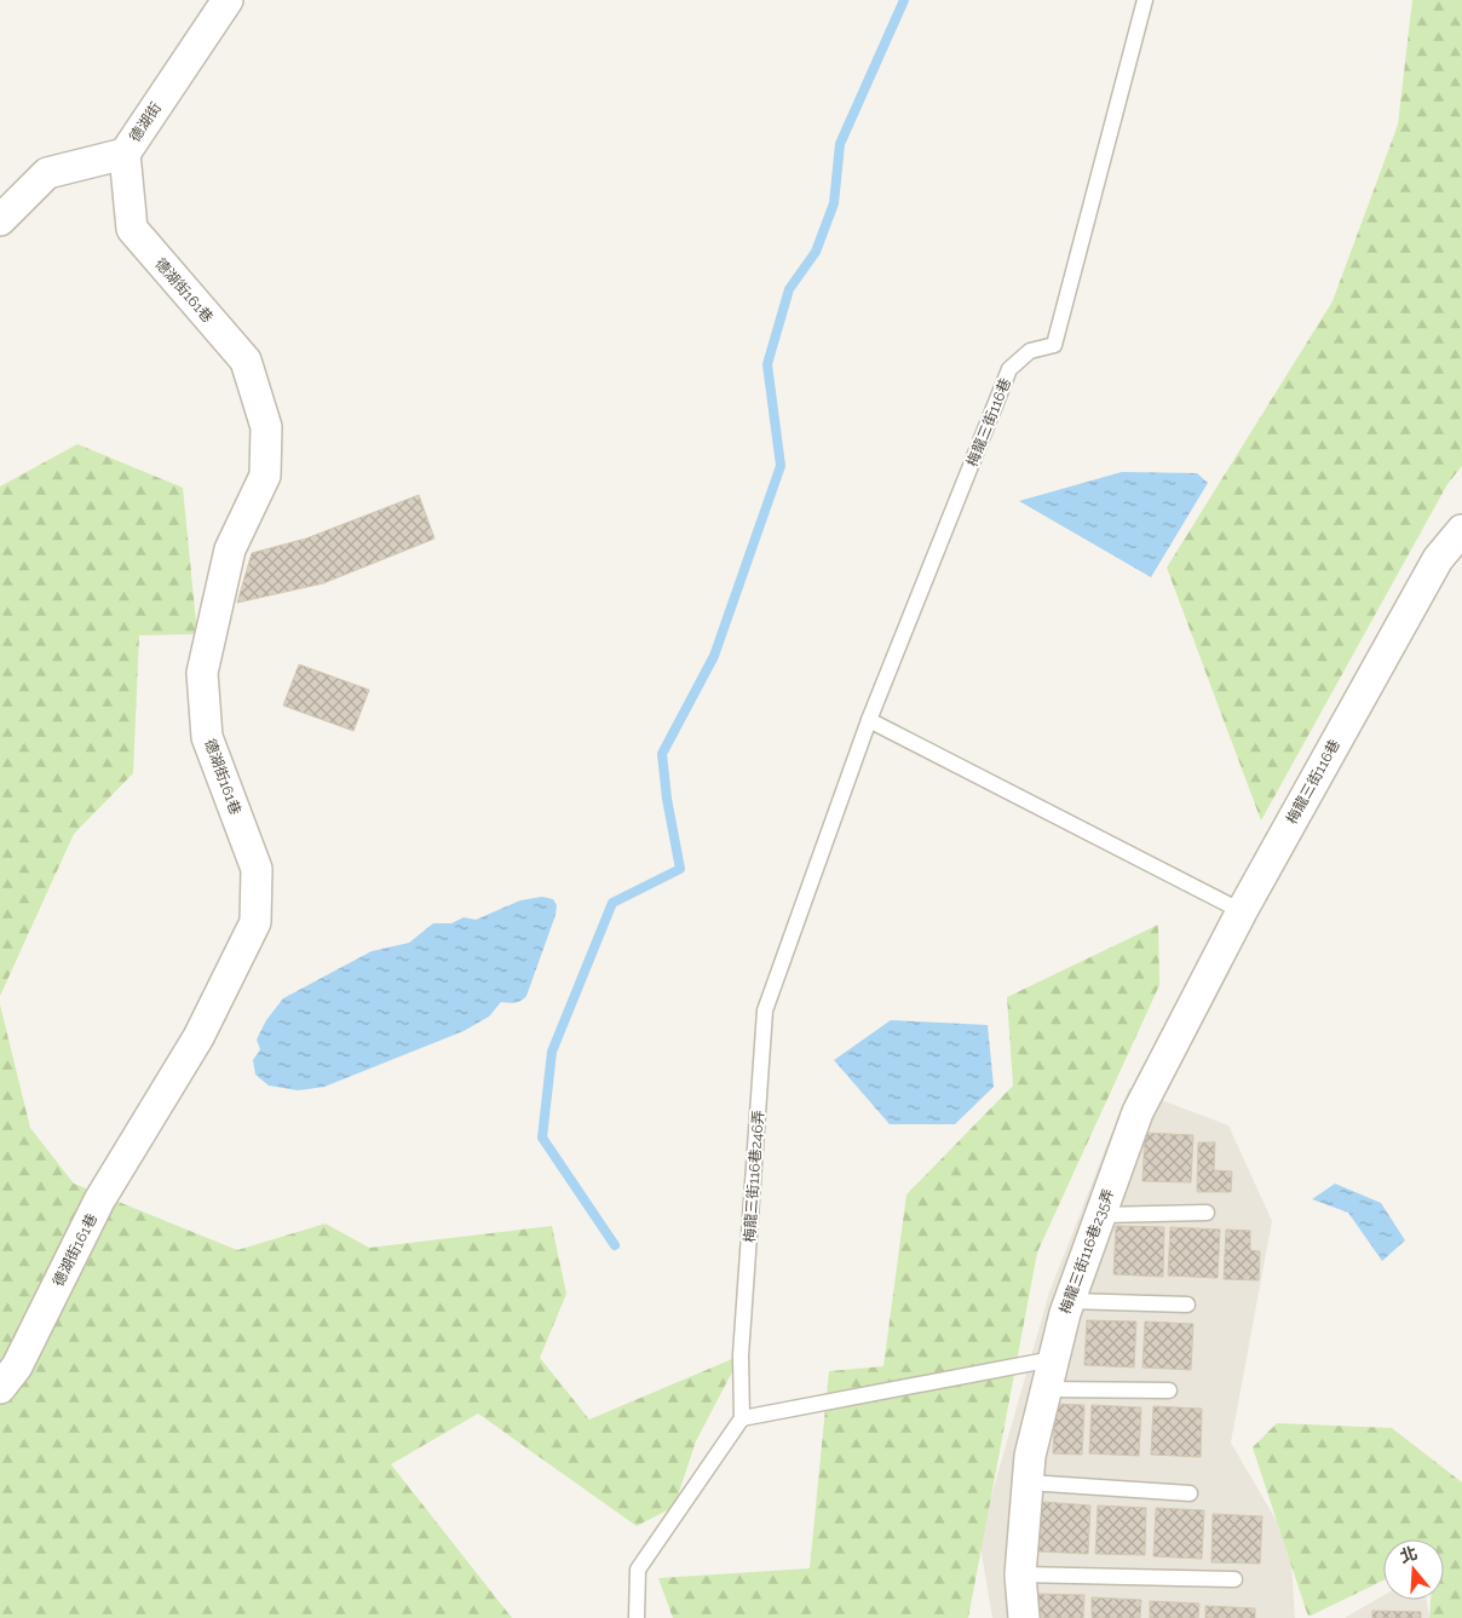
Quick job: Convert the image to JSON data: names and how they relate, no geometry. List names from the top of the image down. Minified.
{"streets":{"street":["德湖街","德湖街161巷","梅龍三街116巷","梅龍三街116巷235弄"],"lane":["梅龍三街116巷246弄"]},"crossings":[["德湖街","德湖街161巷"],["梅龍三街116巷","梅龍三街116巷246弄"],["梅龍三街116巷","梅龍三街116巷235弄"]],"north":"top"}
